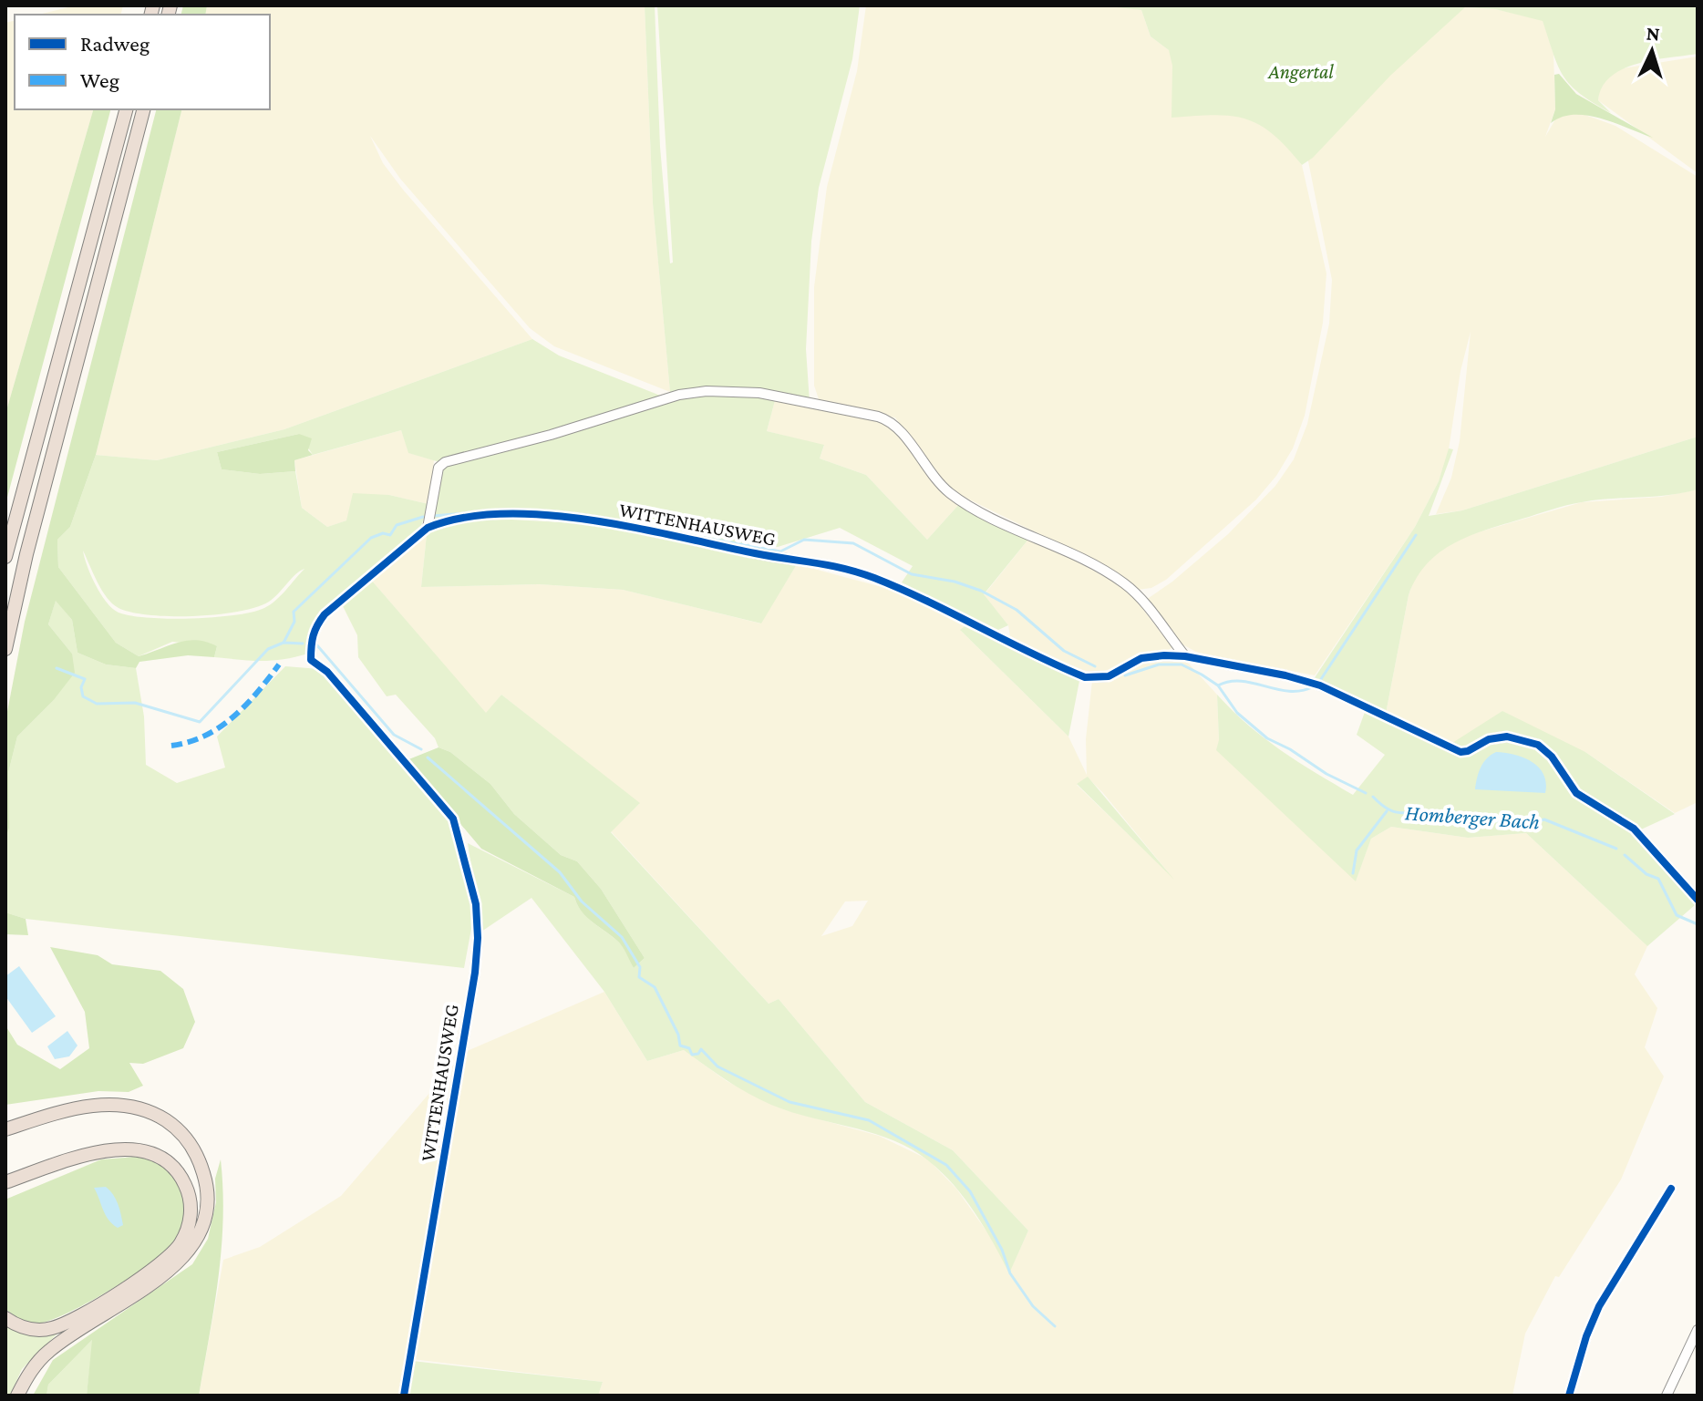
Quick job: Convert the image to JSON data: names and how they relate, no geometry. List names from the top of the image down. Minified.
{"streets":{"street":["WITTENHAUSWEG"]},"water":["Homberger Bach"],"parks":["Angertal"],"legend":["Radweg","Weg"],"north":"top"}
